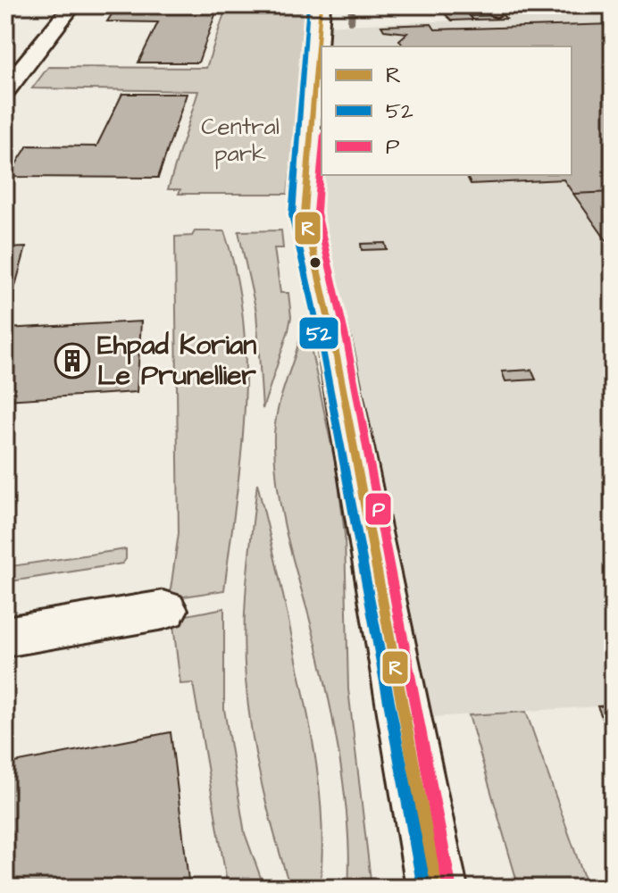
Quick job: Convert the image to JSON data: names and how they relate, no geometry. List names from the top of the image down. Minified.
{"parks":["Central park"],"places":{"building":["Ehpad Korian Le Prunellier"]},"lines":["transit line R","transit line 52","transit line P"],"legend":["R","52","P"]}
